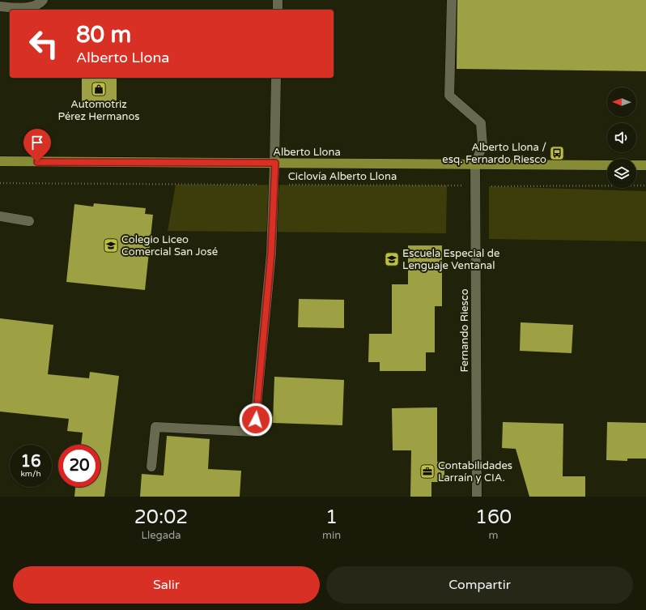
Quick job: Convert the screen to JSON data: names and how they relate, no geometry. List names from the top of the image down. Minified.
{"streets":{"main road":["Alberto Llona"],"street":["Fernando Riesco"],"path":["Ciclovía Alberto Llona"]},"crossings":[["Alberto Llona","Fernando Riesco"],["Ciclovía Alberto Llona","Fernando Riesco"]],"places":{"shop":["Automotriz Pérez Hermanos"],"bus stop":["Alberto Llona / esq. Fernardo Riesco"],"school or university":["Colegio Liceo Comercial San José","Escuela Especial de Lenguaje Ventanal"],"office":["Contabilidades Larraín y CIA."]},"north":"left","page":{"turn":["80 m","Alberto Llona"],"speed":"16 km/h","limit":"20","eta":["20:02","Llegada","1","min","160","m"],"buttons":["Salir","Compartir"]}}
